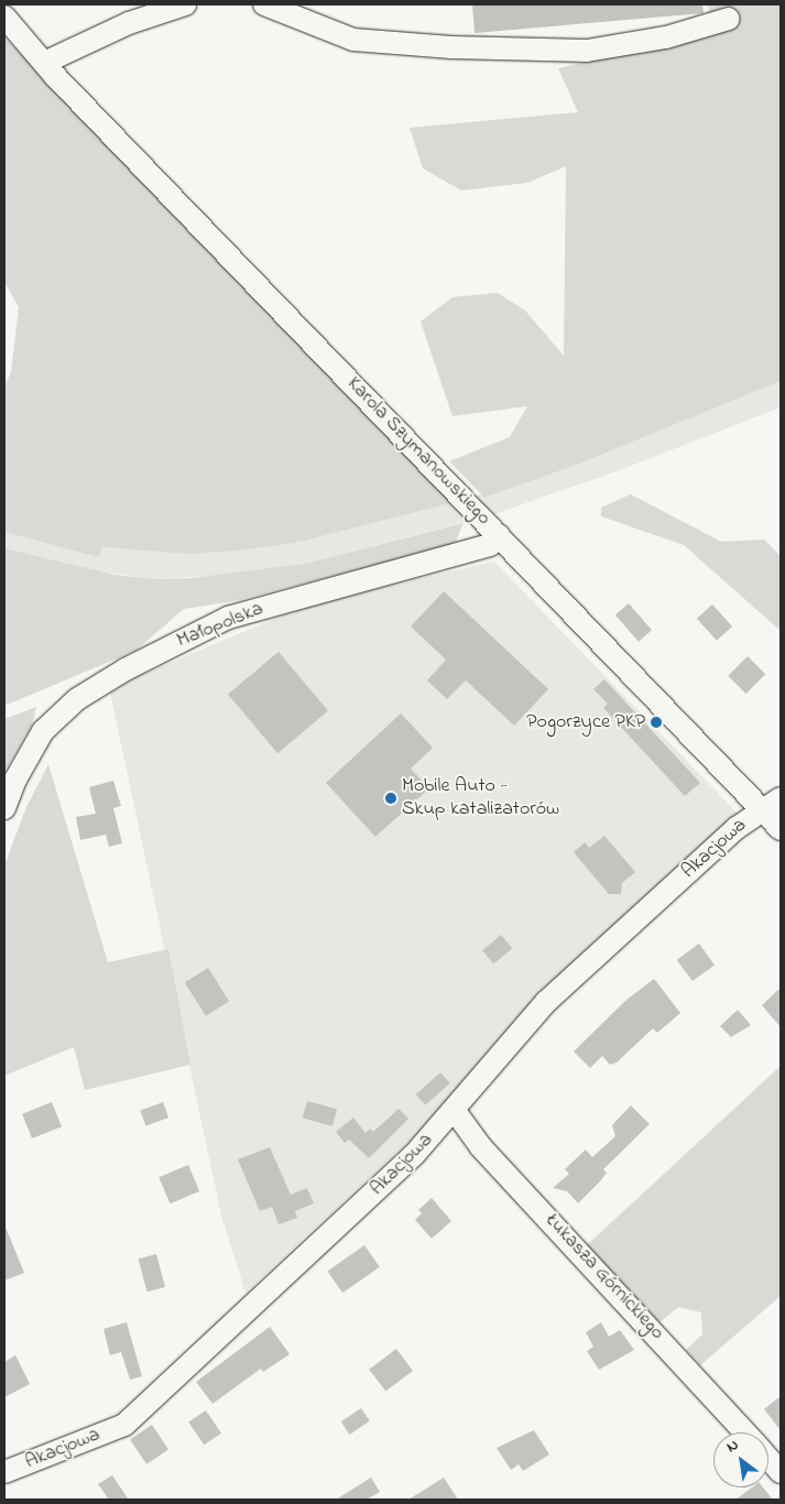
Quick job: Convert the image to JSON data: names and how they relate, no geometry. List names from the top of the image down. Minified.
{"streets":{"street":["Karola Szymanowskiego","Małopolska","Akacjowa","Łukasza Górnickiego"]},"crossings":[["Karola Szymanowskiego","Małopolska"],["Karola Szymanowskiego","Akacjowa"],["Akacjowa","Łukasza Górnickiego"]],"places":["Pogorzyce PKP","Mobile Auto - Skup katalizatorów"],"north":"top left"}
